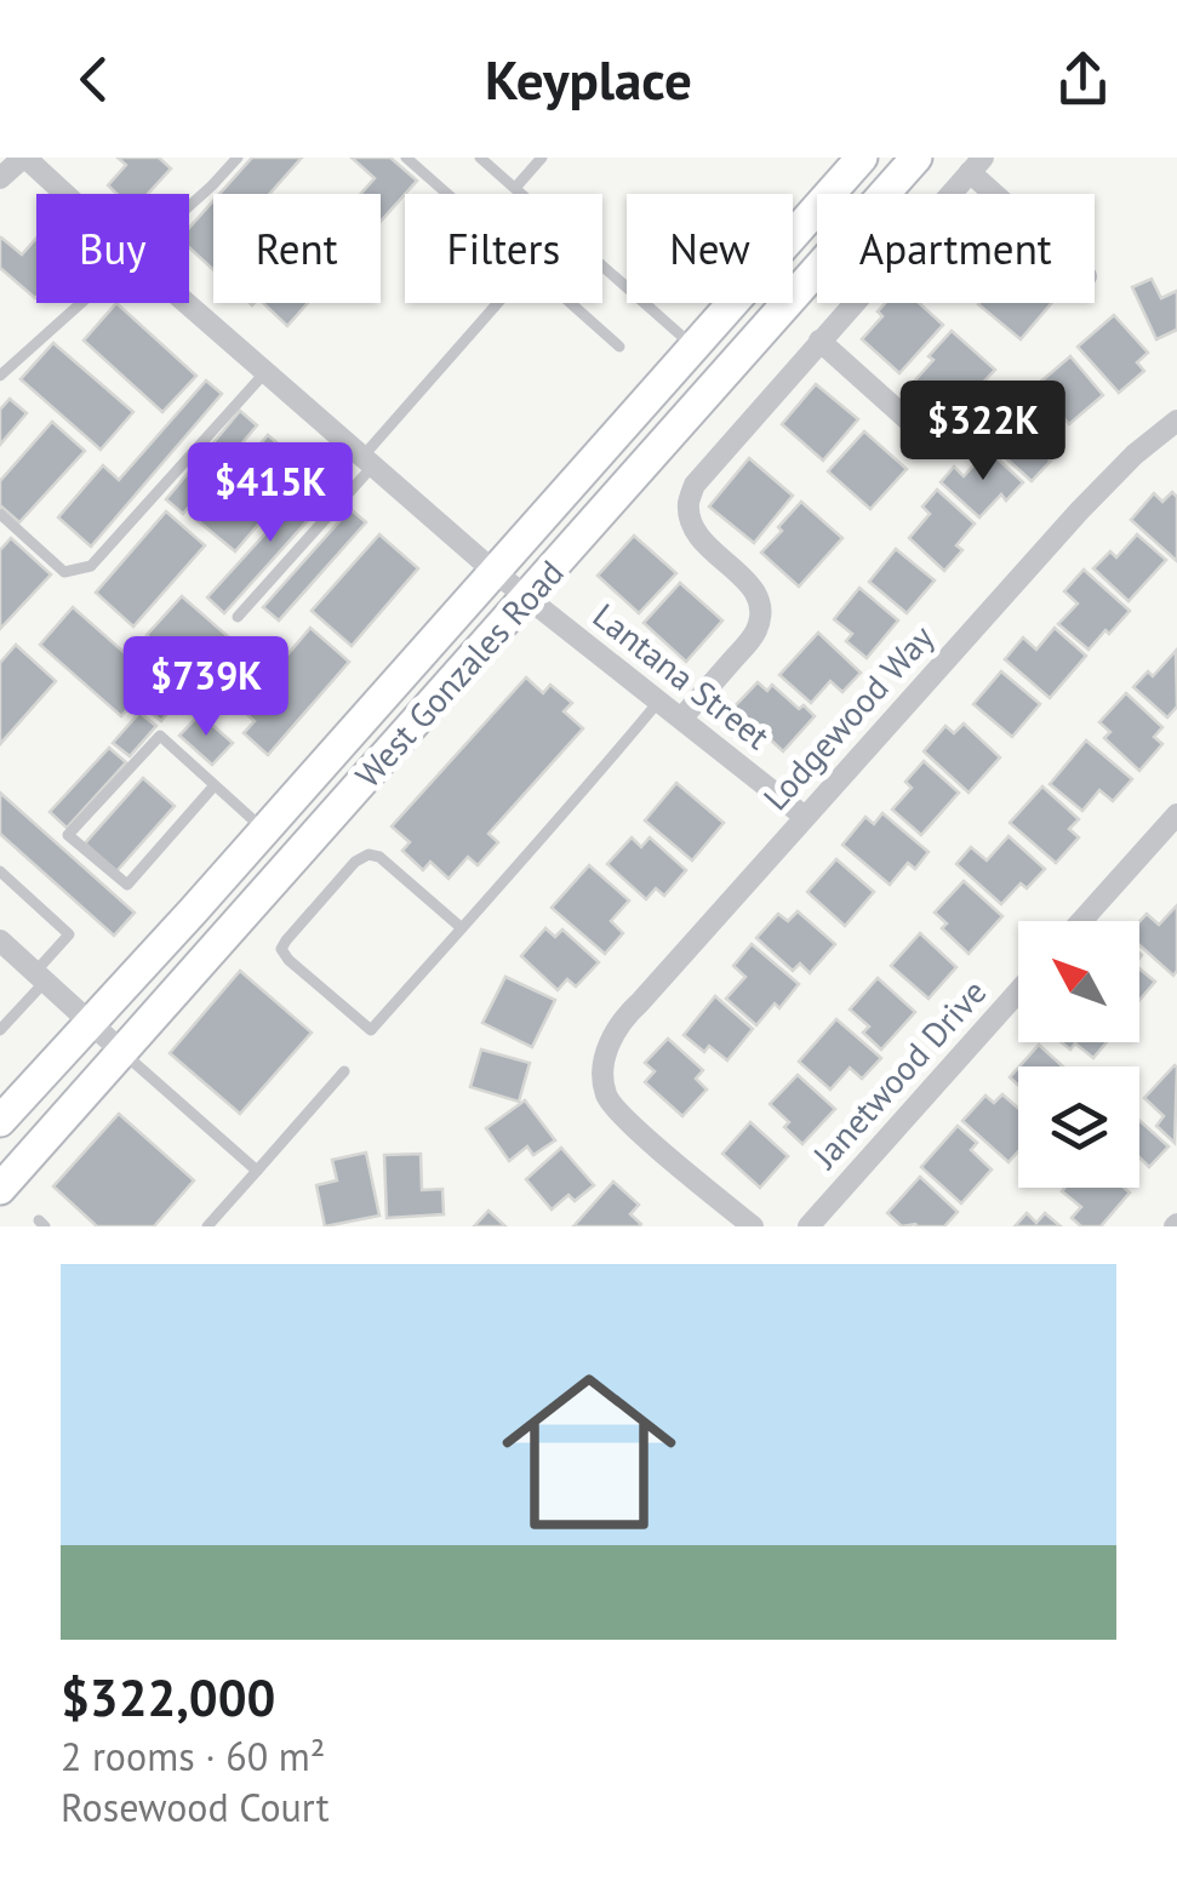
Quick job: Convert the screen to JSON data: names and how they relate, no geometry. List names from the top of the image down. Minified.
{"streets":{"main road":["West Gonzales Road"],"street":["Lantana Street","Lodgewood Way","Janetwood Drive"]},"crossings":[["West Gonzales Road","Lantana Street"],["Lantana Street","Lodgewood Way"]],"north":"top left","page":{"header":"Keyplace","chip":["Buy","Rent","Filters","New","Apartment"],"price":["$322K","$415K","$739K"],"list":[{"name":"$322,000","note":"2 rooms · 60 m² · Rosewood Court"}]}}
